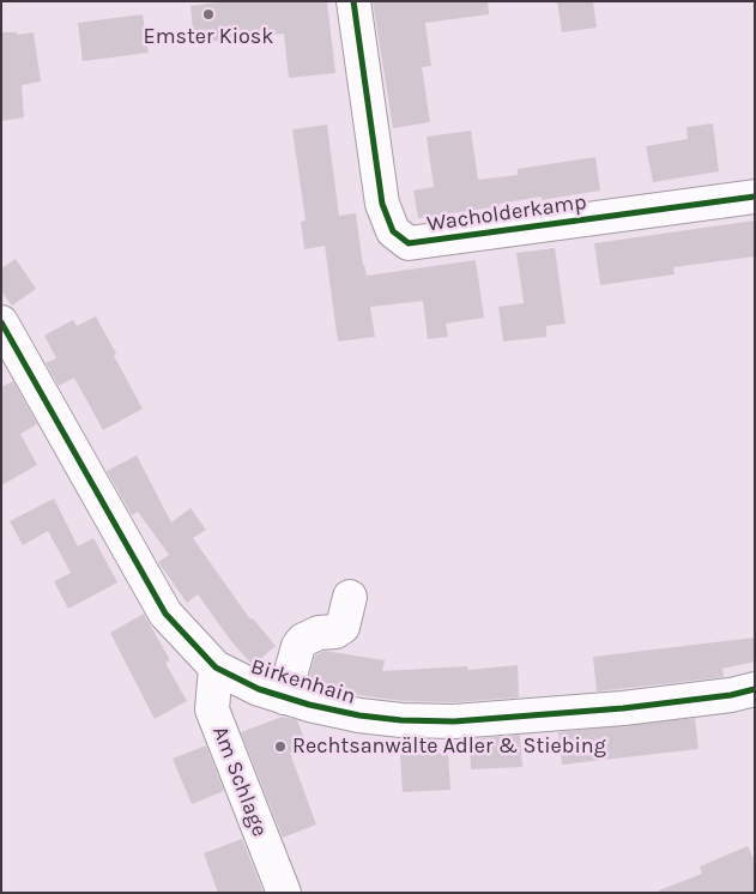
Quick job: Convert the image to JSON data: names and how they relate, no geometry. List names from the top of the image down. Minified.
{"streets":{"street":["Wacholderkamp","Birkenhain","Am Schlage"]},"crossings":[["Birkenhain","Am Schlage"]],"places":["Emster Kiosk","Rechtsanwälte Adler & Stiebing"]}
